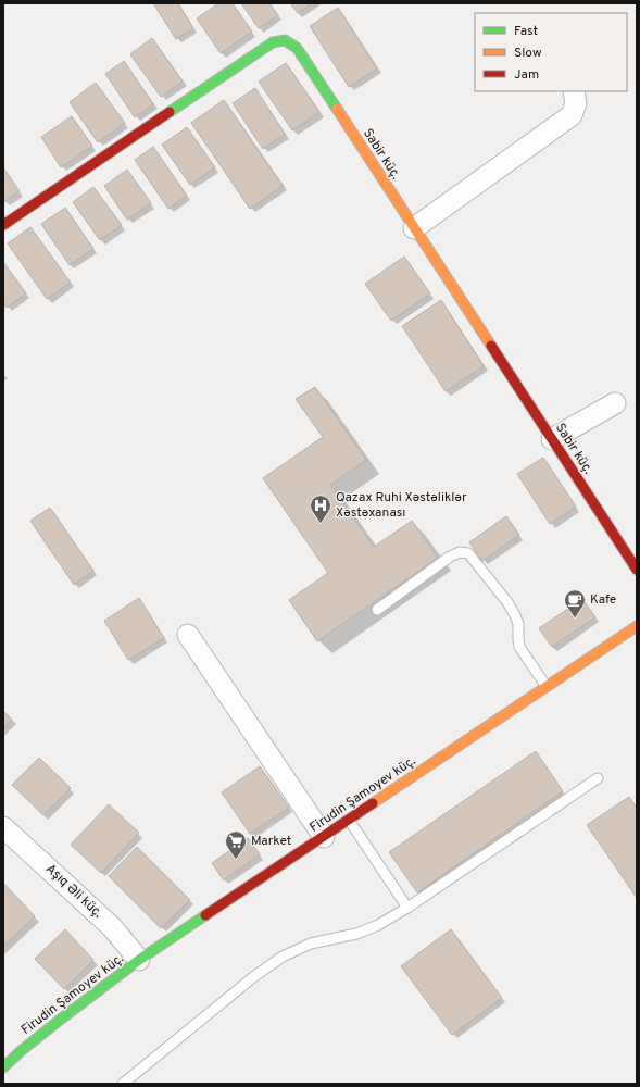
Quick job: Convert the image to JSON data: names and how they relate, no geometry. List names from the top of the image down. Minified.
{"streets":{"street":["Sabir küç.","Firudin Şamoyev küç.","Aşıq Əli küç."]},"crossings":[["Firudin Şamoyev küç.","Aşıq Əli küç."]],"places":{"hospital":["Qazax Ruhi Xəstəliklər Xəstəxanası"],"cafe":["Kafe"],"supermarket":["Market"]},"legend":["Fast","Slow","Jam"]}
